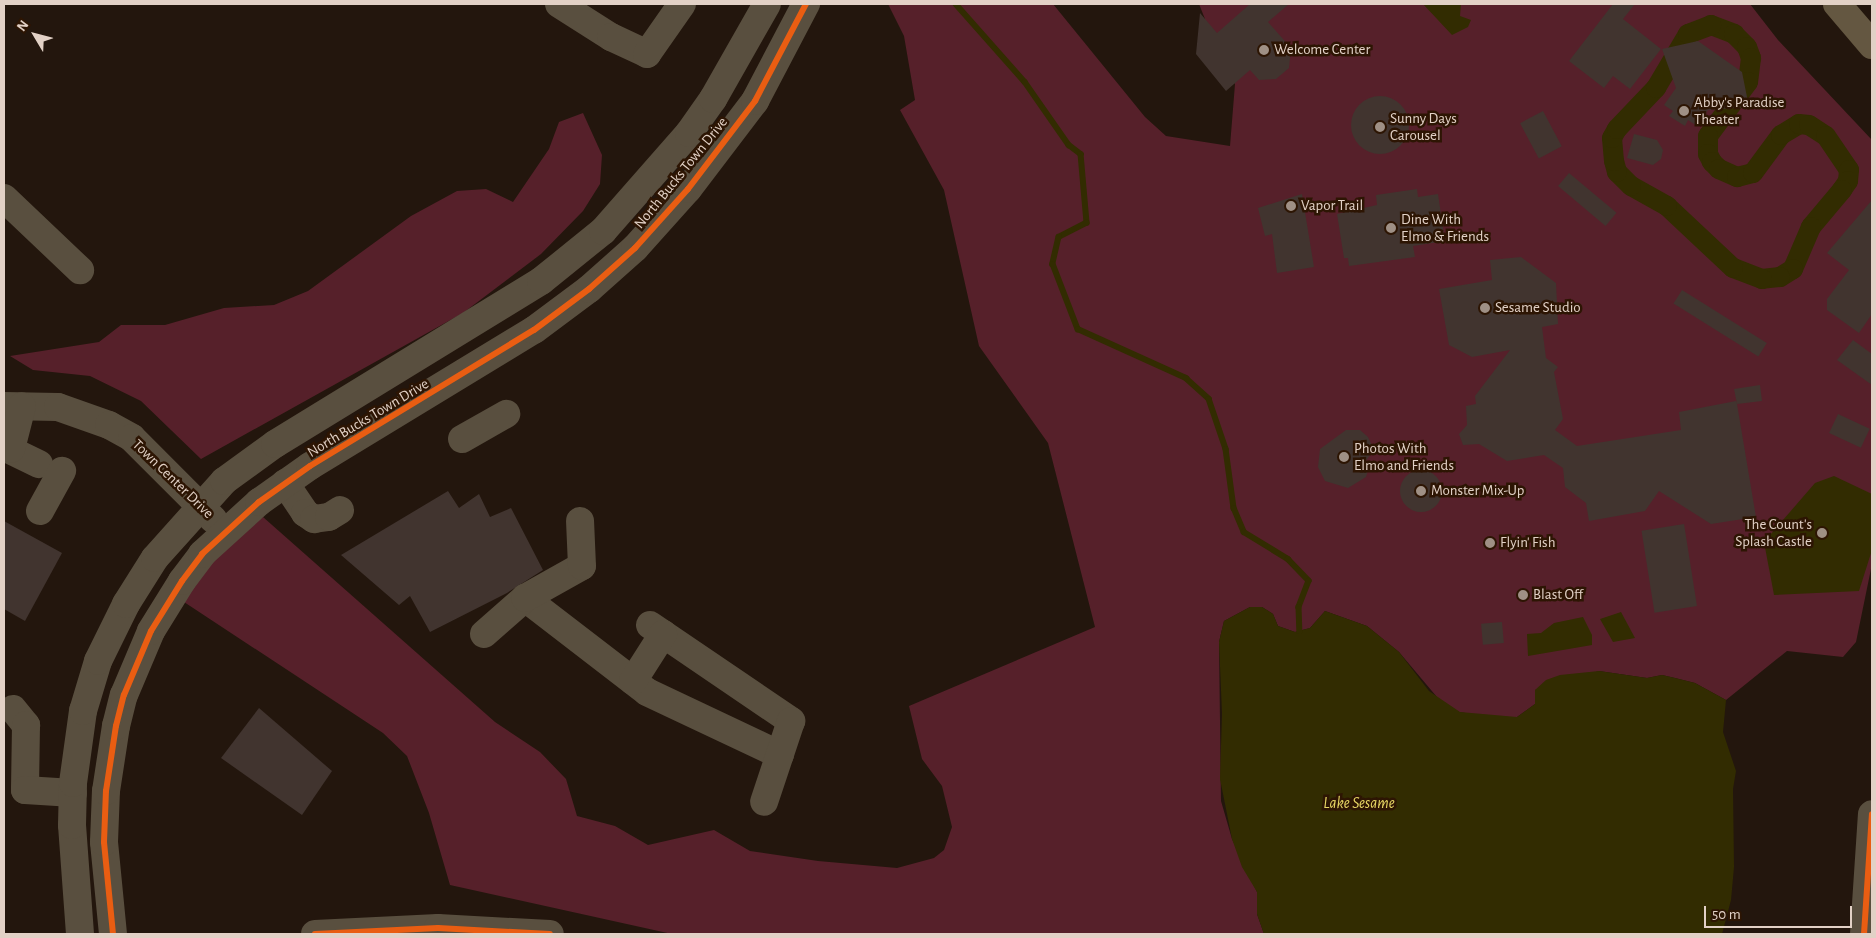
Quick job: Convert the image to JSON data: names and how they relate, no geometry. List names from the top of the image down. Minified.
{"streets":{"street":["North Bucks Town Drive","Town Center Drive"]},"crossings":[["North Bucks Town Drive","Town Center Drive"]],"water":["Lake Sesame"],"places":["Welcome Center","Abby's Paradise Theater","Sunny Days Carousel","Vapor Trail","Dine With Elmo & Friends","Sesame Studio","Photos With Elmo and Friends","Monster Mix-Up","The Count's Splash Castle","Flyin' Fish","Blast Off"],"scale_bar":"50 m","north":"top left"}
